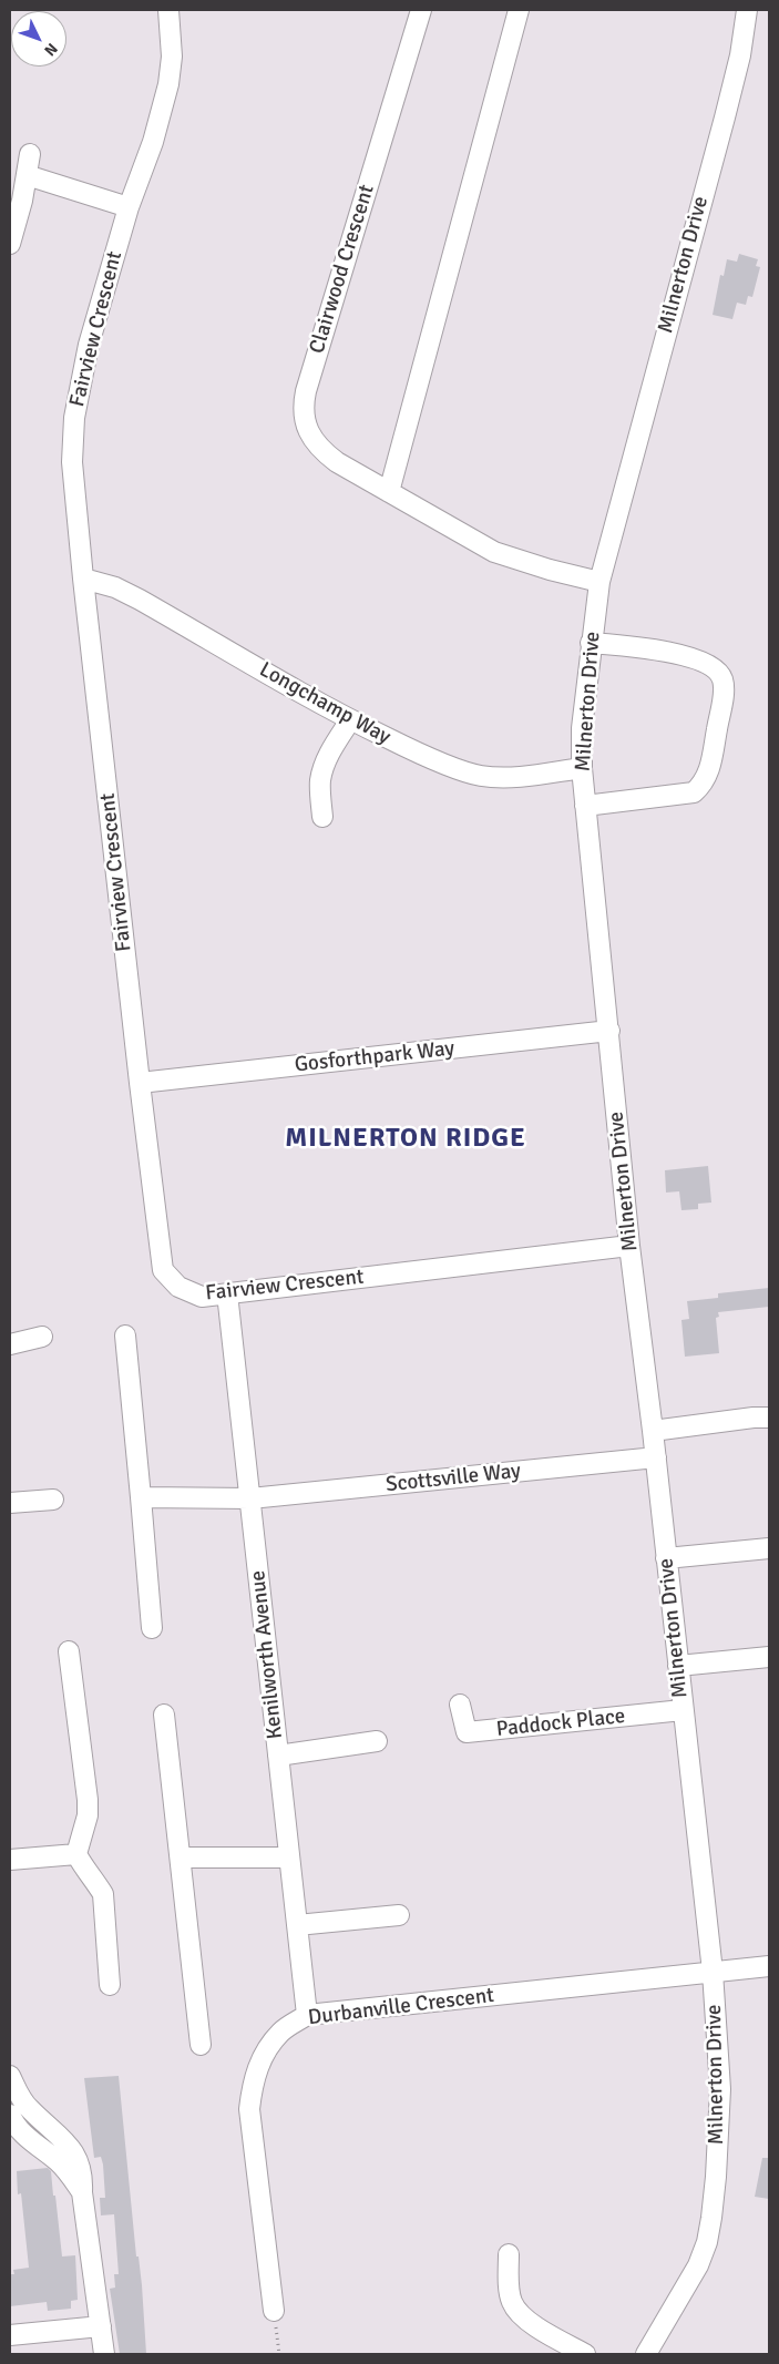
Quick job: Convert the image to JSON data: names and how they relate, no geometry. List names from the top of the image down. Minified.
{"streets":{"street":["Milnerton Drive","Clairwood Crescent","Fairview Crescent","Longchamp Way","Gosforthpark Way","Scottsville Way","Kenilworth Avenue","Paddock Place","Durbanville Crescent"]},"crossings":[["Milnerton Drive","Clairwood Crescent"],["Milnerton Drive","Fairview Crescent"],["Milnerton Drive","Longchamp Way"],["Milnerton Drive","Gosforthpark Way"],["Milnerton Drive","Scottsville Way"],["Milnerton Drive","Paddock Place"],["Milnerton Drive","Durbanville Crescent"],["Fairview Crescent","Longchamp Way"],["Fairview Crescent","Gosforthpark Way"],["Fairview Crescent","Kenilworth Avenue"],["Scottsville Way","Kenilworth Avenue"],["Kenilworth Avenue","Durbanville Crescent"]],"districts":["MILNERTON RIDGE"],"north":"bottom right"}
